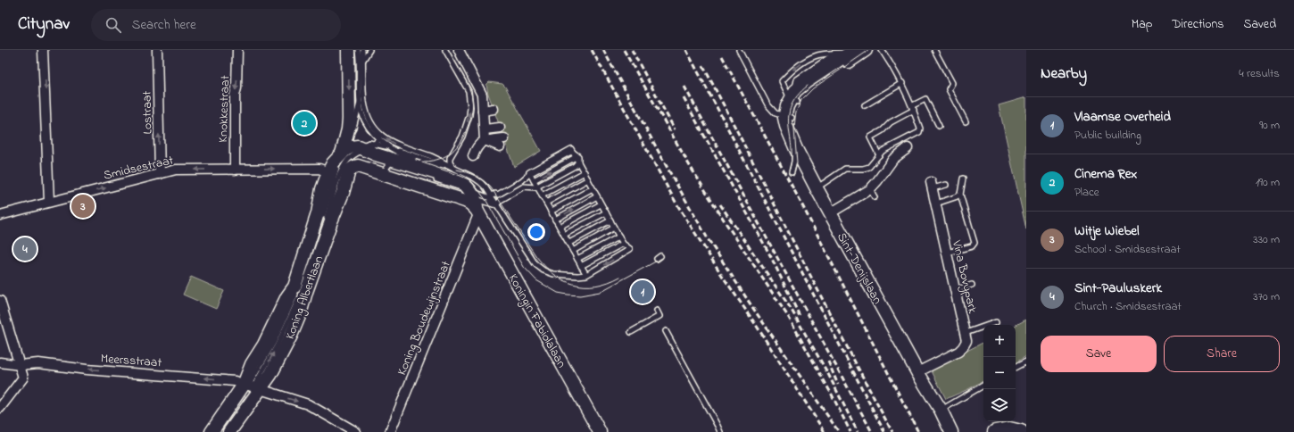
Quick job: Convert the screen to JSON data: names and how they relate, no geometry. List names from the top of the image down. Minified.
{"streets":{"street":["Knokkestraat","Lostraat","Smidsestraat","Sint-Denijslaan","Vina Bovypark","Koning Albertlaan","Koning Boudewijnstraat","Koningin Fabiolalaan","Meersstraat"]},"crossings":[["Knokkestraat","Smidsestraat"],["Lostraat","Smidsestraat"],["Smidsestraat","Koning Albertlaan"],["Sint-Denijslaan","Vina Bovypark"],["Koning Albertlaan","Meersstraat"],["Koning Boudewijnstraat","Koningin Fabiolalaan"]],"one_way":["Knokkestraat","Lostraat"],"page":{"header":"Citynav","search":"Search here","nav":["Map","Directions","Saved"],"heading":["Nearby","4 results"],"list":[{"mark":"1","name":"Vlaamse Overheid","note":"Public building","value":"90 m"},{"mark":"2","name":"Cinema Rex","note":"Place","value":"190 m"},{"mark":"3","name":"Witje Wiebel","note":"School · Smidsestraat","value":"330 m"},{"mark":"4","name":"Sint-Pauluskerk","note":"Church · Smidsestraat","value":"370 m"}],"pins":["2","3","4","1"],"map_buttons":["+","−"],"buttons":["Save","Share"]}}
